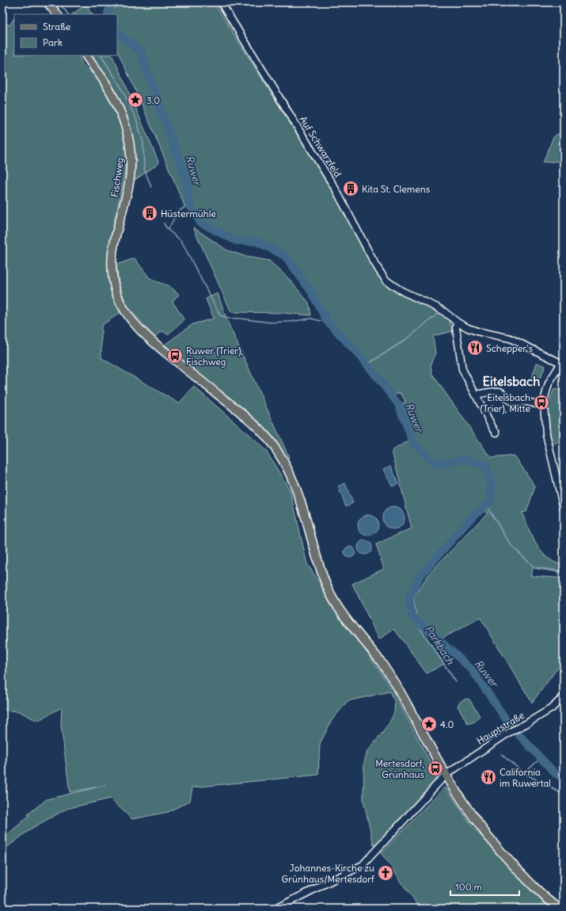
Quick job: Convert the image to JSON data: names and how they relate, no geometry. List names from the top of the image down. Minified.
{"streets":{"main road":["Fischweg"],"street":["Auf Schwarzfeld","Hauptstraße"]},"crossings":[["Fischweg","Hauptstraße"]],"districts":["Eitelsbach"],"water":["Ruwer","Parkbach"],"places":{"place":["3.0","4.0"],"building":["Kita St. Clemens","Hüstermühle"],"restaurant":["Schepper's","California im Ruwertal"],"bus stop":["Ruwer (Trier), Fischweg","Eitelsbach (Trier), Mitte","Mertesdorf, Grünhaus"],"church":["Johannes-Kirche zu Grünhaus/Mertesdorf"]},"legend":["Straße","Park"],"scale_bar":"100 m"}
